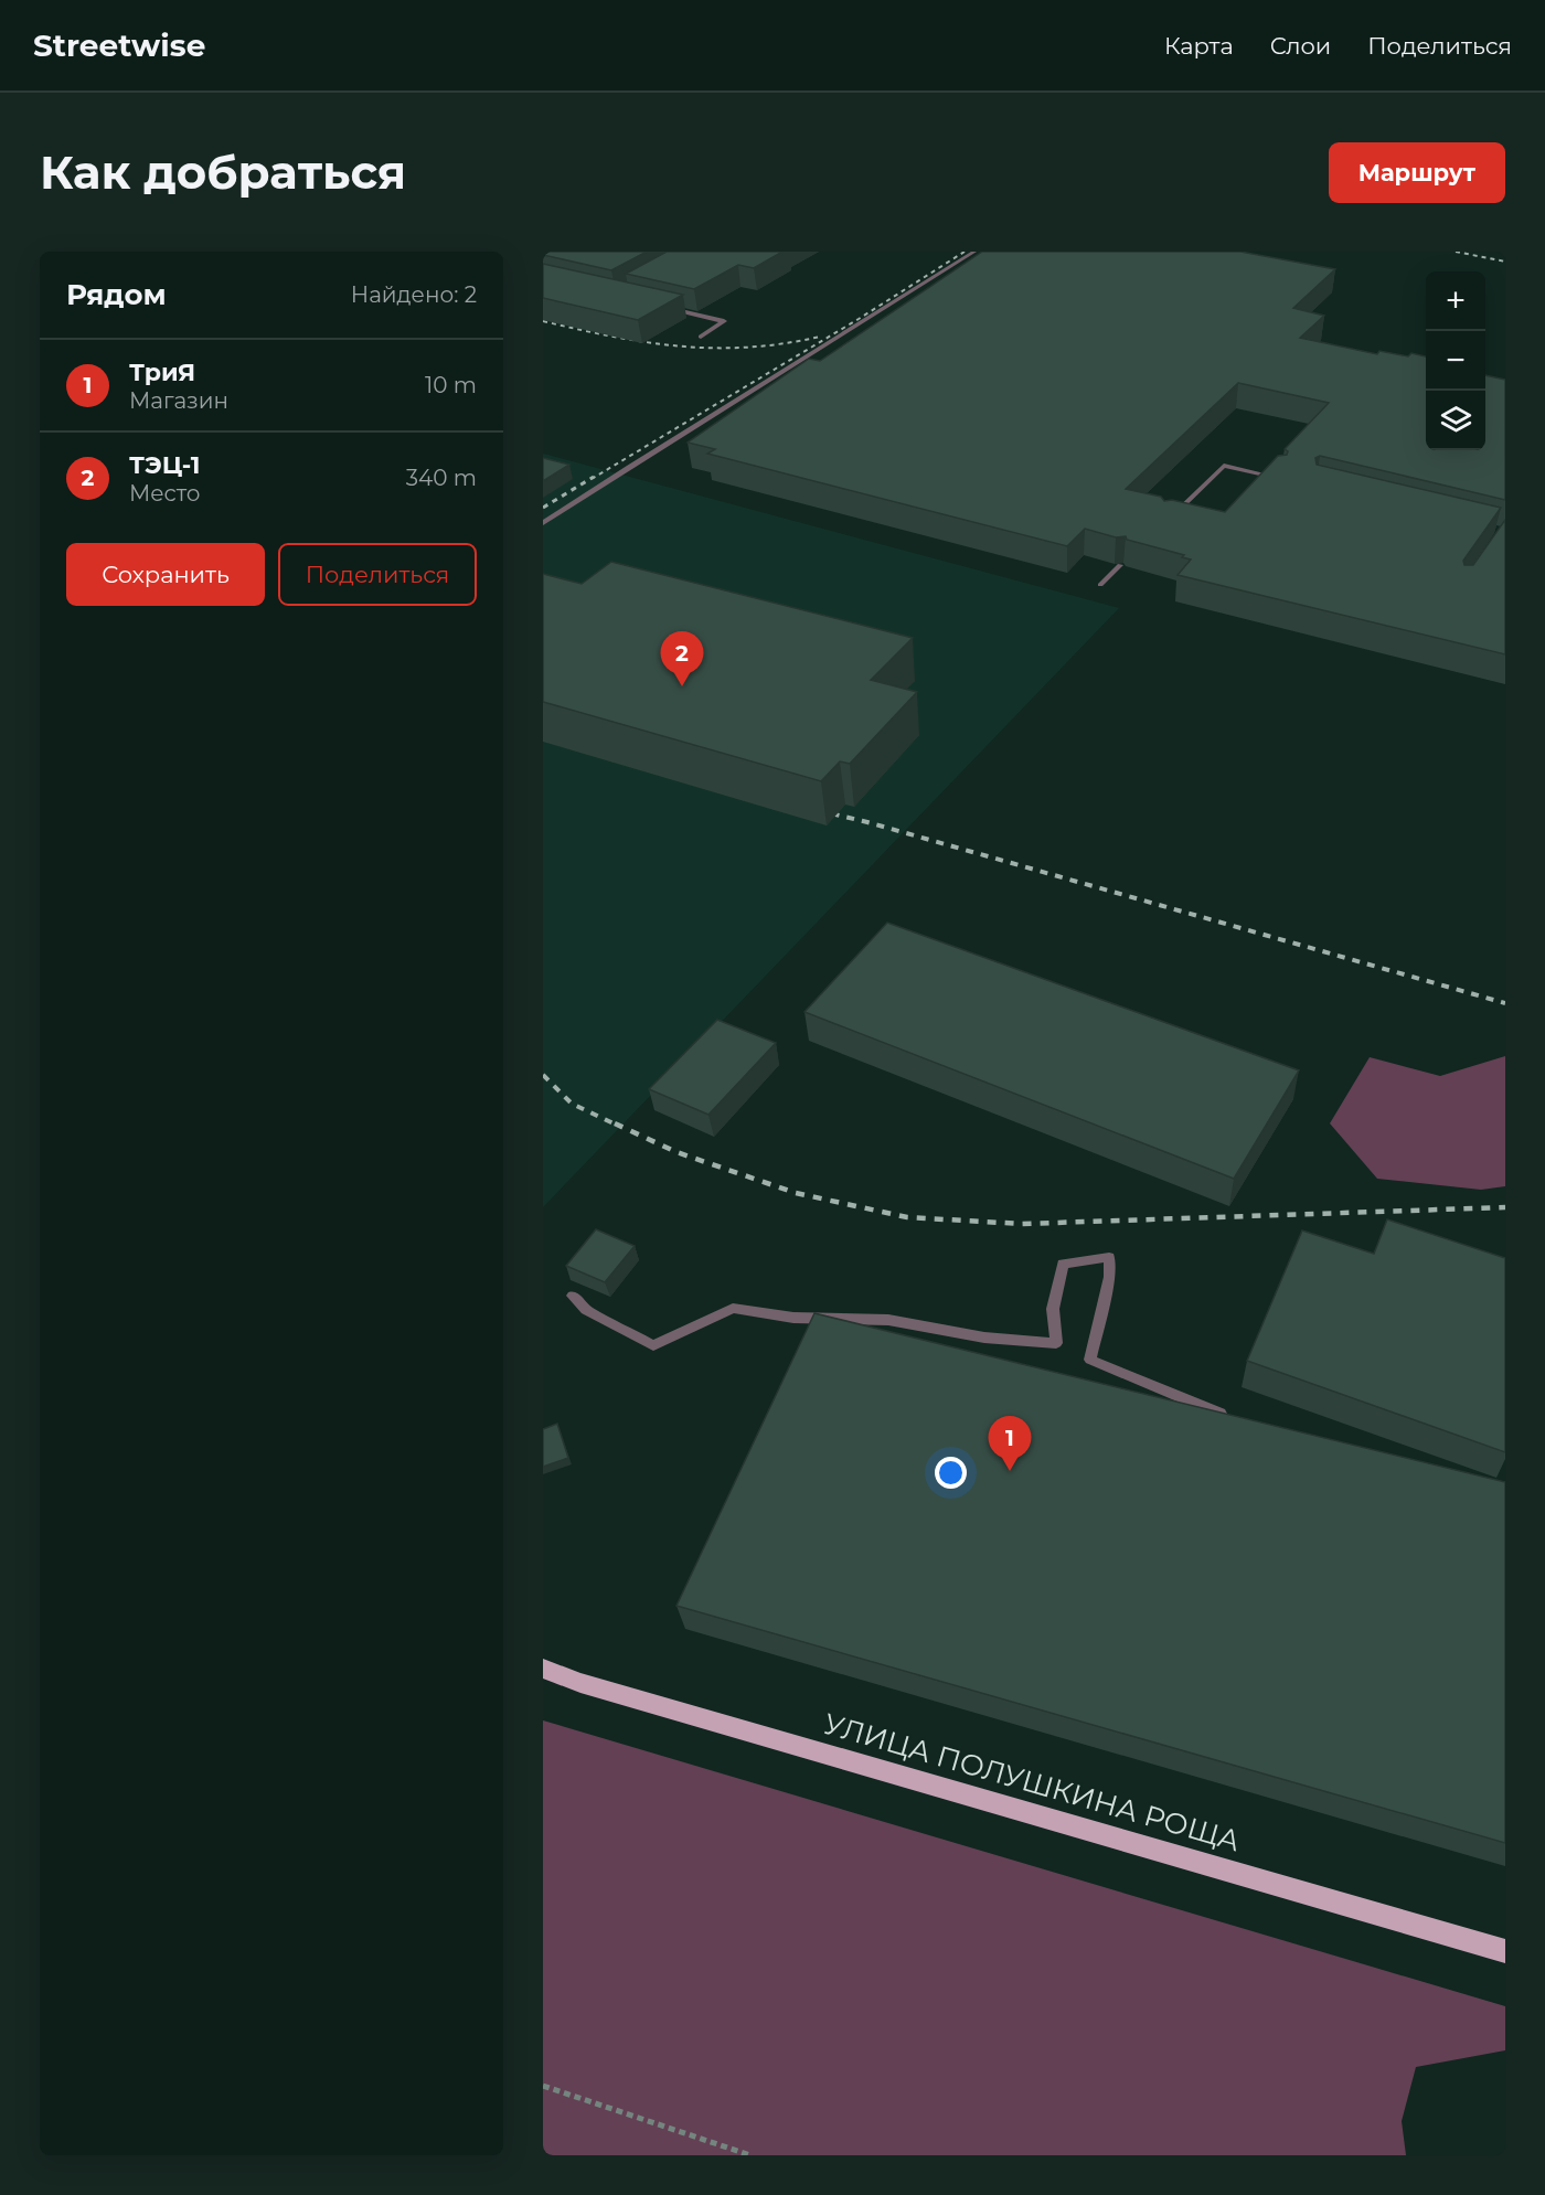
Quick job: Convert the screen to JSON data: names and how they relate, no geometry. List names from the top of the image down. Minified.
{"streets":{"main road":["УЛИЦА ПОЛУШКИНА РОЩА"]},"page":{"header":"Streetwise","nav":["Карта","Слои","Поделиться"],"buttons":["Маршрут",["Сохранить","Поделиться"]],"title":"Как добраться","heading":["Рядом","Найдено: 2"],"map_buttons":["+","−"],"list":[{"mark":"1","name":"ТриЯ","note":"Магазин","value":"10 m"},{"mark":"2","name":"ТЭЦ-1","note":"Место","value":"340 m"}],"pins":["2","1"]}}
